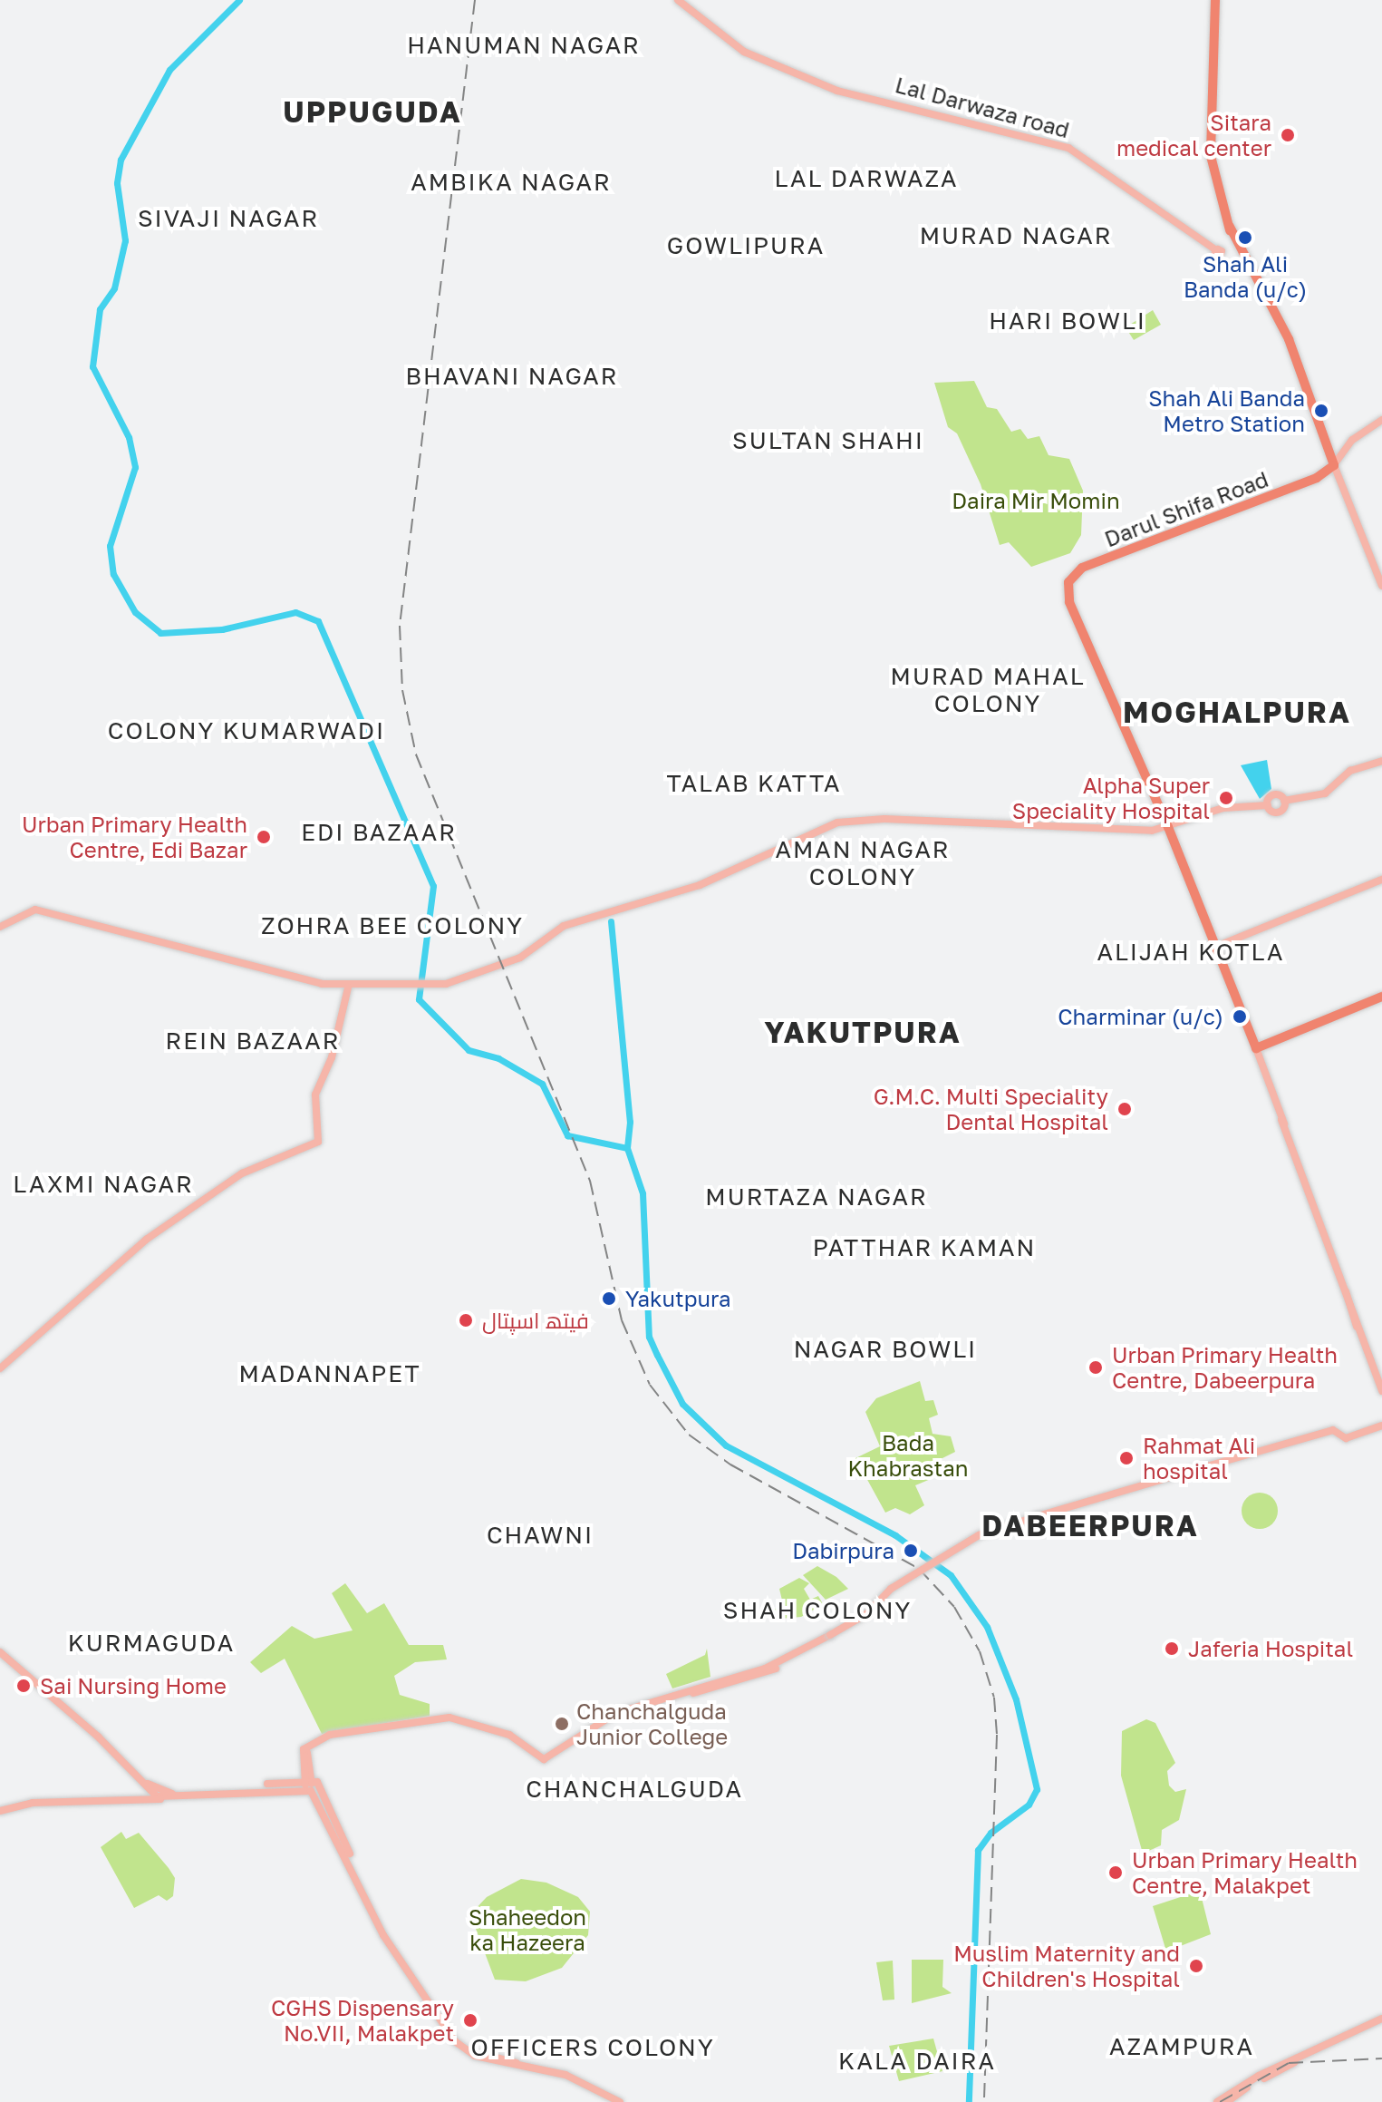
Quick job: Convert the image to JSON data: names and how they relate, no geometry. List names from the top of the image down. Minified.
{"streets":{"highway":["Darul Shifa Road"],"main road":["Lal Darwaza road"]},"districts":["HANUMAN NAGAR","UPPUGUDA","LAL DARWAZA","AMBIKA NAGAR","SIVAJI NAGAR","MURAD NAGAR","GOWLIPURA","HARI BOWLI","BHAVANI NAGAR","SULTAN SHAHI","MURAD MAHAL COLONY","MOGHALPURA","COLONY KUMARWADI","TALAB KATTA","EDI BAZAAR","AMAN NAGAR COLONY","ZOHRA BEE COLONY","ALIJAH KOTLA","YAKUTPURA","REIN BAZAAR","LAXMI NAGAR","MURTAZA NAGAR","PATTHAR KAMAN","NAGAR BOWLI","MADANNAPET","DABEERPURA","CHAWNI","SHAH COLONY","KURMAGUDA","CHANCHALGUDA","AZAMPURA","OFFICERS COLONY","KALA DAIRA"],"parks":["Daira Mir Momin","Bada Khabrastan","Shaheedon ka Hazeera"],"places":["Sitara medical center","Shah Ali Banda (u/c)","Shah Ali Banda Metro Station","Alpha Super Speciality Hospital","Urban Primary Health Centre, Edi Bazar","Charminar (u/c)","G.M.C. Multi Speciality Dental Hospital","Yakutpura","فیتھ اسپتال","Urban Primary Health Centre, Dabeerpura","Rahmat Ali hospital","Dabirpura","Jaferia Hospital","Sai Nursing Home","Chanchalguda Junior College","Urban Primary Health Centre, Malakpet","Muslim Maternity and Children's Hospital","CGHS Dispensary No.VII, Malakpet"]}
